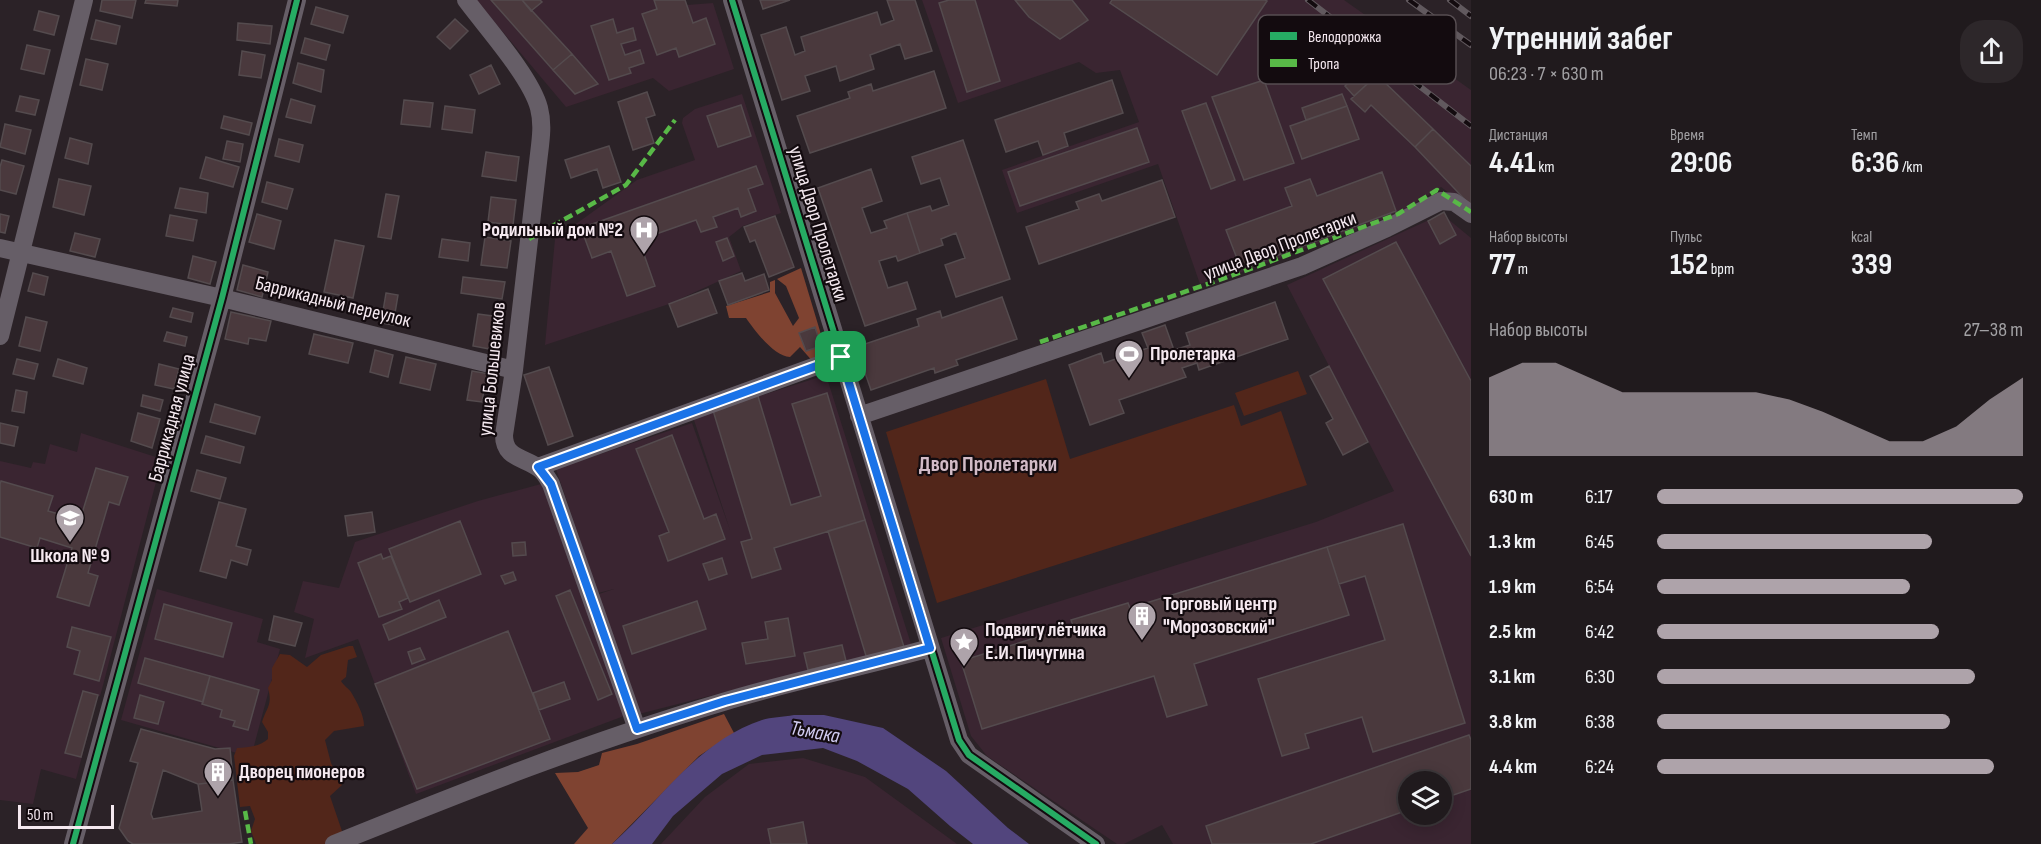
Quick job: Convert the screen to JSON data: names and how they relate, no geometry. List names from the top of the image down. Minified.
{"streets":{"street":["улица Двор Пролетарки","Баррикадный переулок","улица Большевиков","Баррикадная улица"]},"crossings":[["Баррикадный переулок","улица Большевиков"],["Баррикадный переулок","Баррикадная улица"]],"districts":["Двор Пролетарки"],"water":["Тьмака"],"places":{"hospital":["Родильный дом №2"],"sports":["Пролетарка"],"school or university":["Школа № 9"],"building":["Торговый центр \"Морозовский\"","Дворец пионеров"],"place":["Подвигу лётчика Е.И. Пичугина"]},"legend":["Велодорожка","Тропа"],"scale_bar":"50 m","page":{"heading":["Утренний забег","06:23 · 7 × 630 m"],"stats":[["Дистанция","4.41 km"],["Время","29:06"],["Темп","6:36 /km"],["Набор высоты","77 m"],["Пульс","152 bpm"],["kcal","339"]],"chart":["Набор высоты","27–38 m"],"list":[{"name":"630 m","note":"6:17"},{"name":"1.3 km","note":"6:45"},{"name":"1.9 km","note":"6:54"},{"name":"2.5 km","note":"6:42"},{"name":"3.1 km","note":"6:30"},{"name":"3.8 km","note":"6:38"},{"name":"4.4 km","note":"6:24"}],"scale":"50 m"}}
